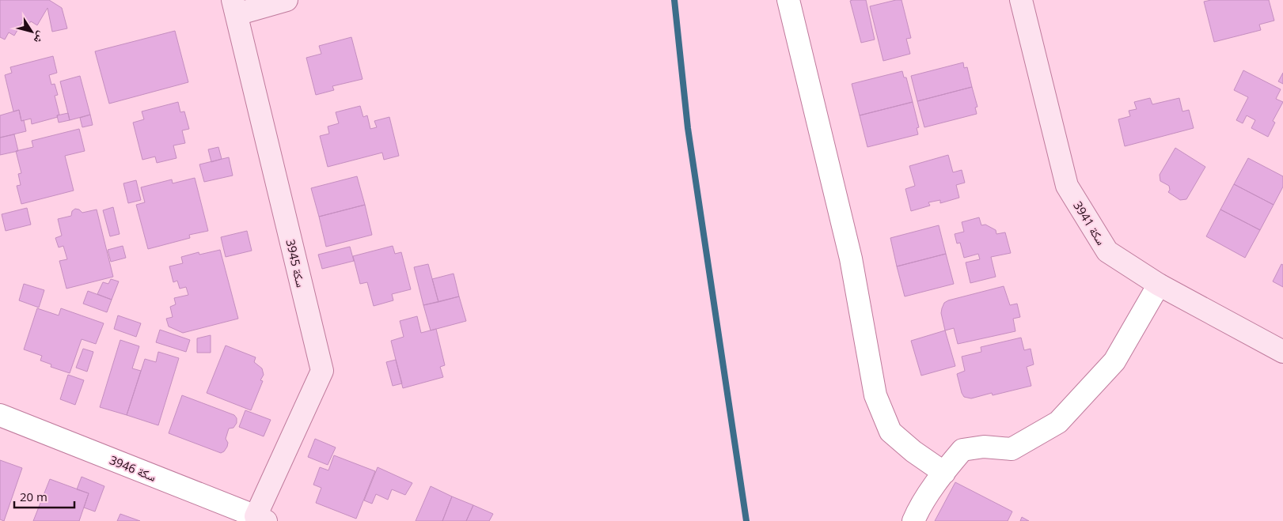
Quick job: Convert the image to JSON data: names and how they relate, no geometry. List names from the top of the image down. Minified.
{"streets":{"street":["سكة 3941","سكة 3945","سكة 3946"]},"crossings":[["سكة 3945","سكة 3946"]],"scale_bar":"20 m","north":"bottom right"}
